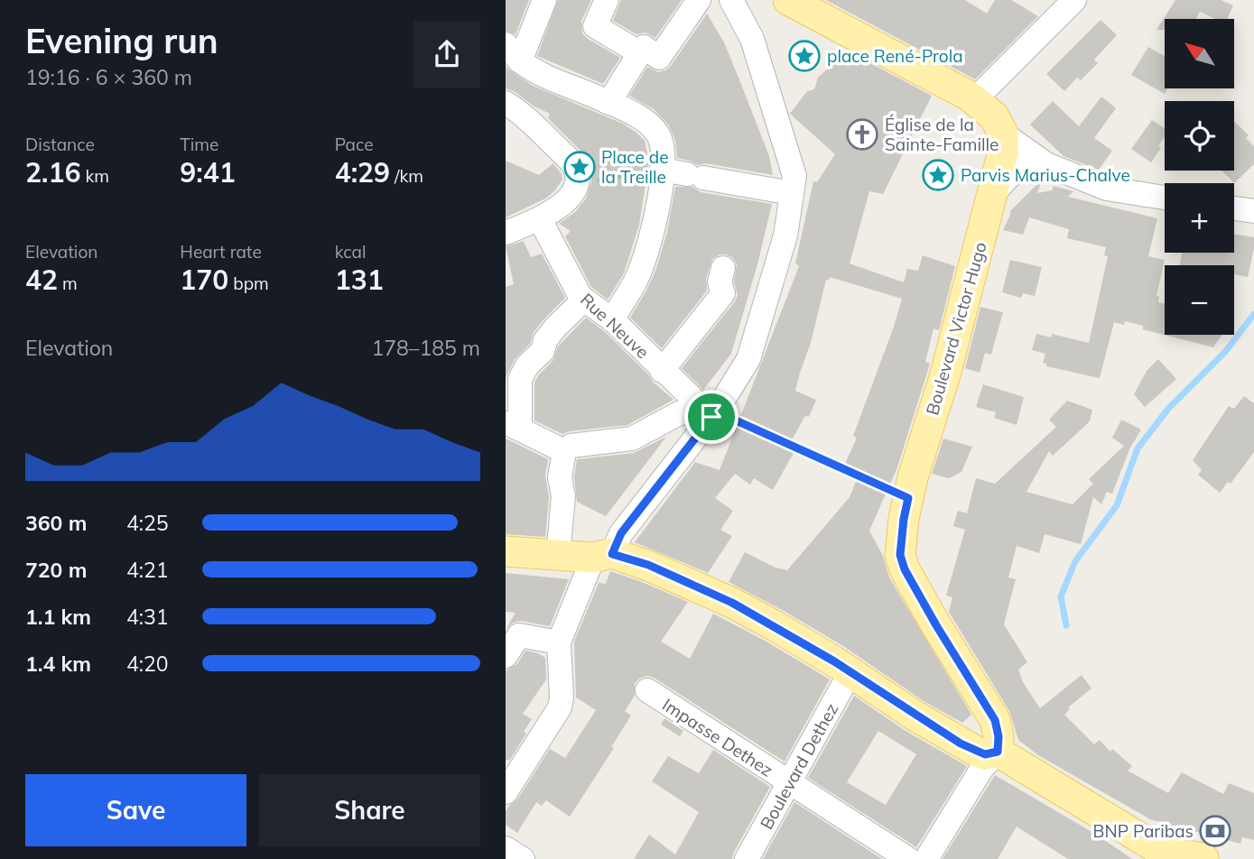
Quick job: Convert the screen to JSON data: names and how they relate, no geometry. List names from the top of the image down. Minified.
{"streets":{"main road":["Boulevard Victor Hugo"],"street":["Rue Neuve","Impasse Dethez","Boulevard Dethez"]},"crossings":[["Impasse Dethez","Boulevard Dethez"]],"places":{"place":["place René-Prola","Place de la Treille","Parvis Marius-Chalve"],"church":["Église de la Sainte-Famille"],"bank":["BNP Paribas"]},"north":"top left","page":{"heading":["Evening run","19:16 · 6 × 360 m"],"map_buttons":["+","−"],"stats":[["Distance","2.16 km"],["Time","9:41"],["Pace","4:29 /km"],["Elevation","42 m"],["Heart rate","170 bpm"],["kcal","131"]],"chart":["Elevation","178–185 m"],"list":[{"name":"360 m","note":"4:25"},{"name":"720 m","note":"4:21"},{"name":"1.1 km","note":"4:31"},{"name":"1.4 km","note":"4:20"}],"buttons":["Save","Share"]}}
